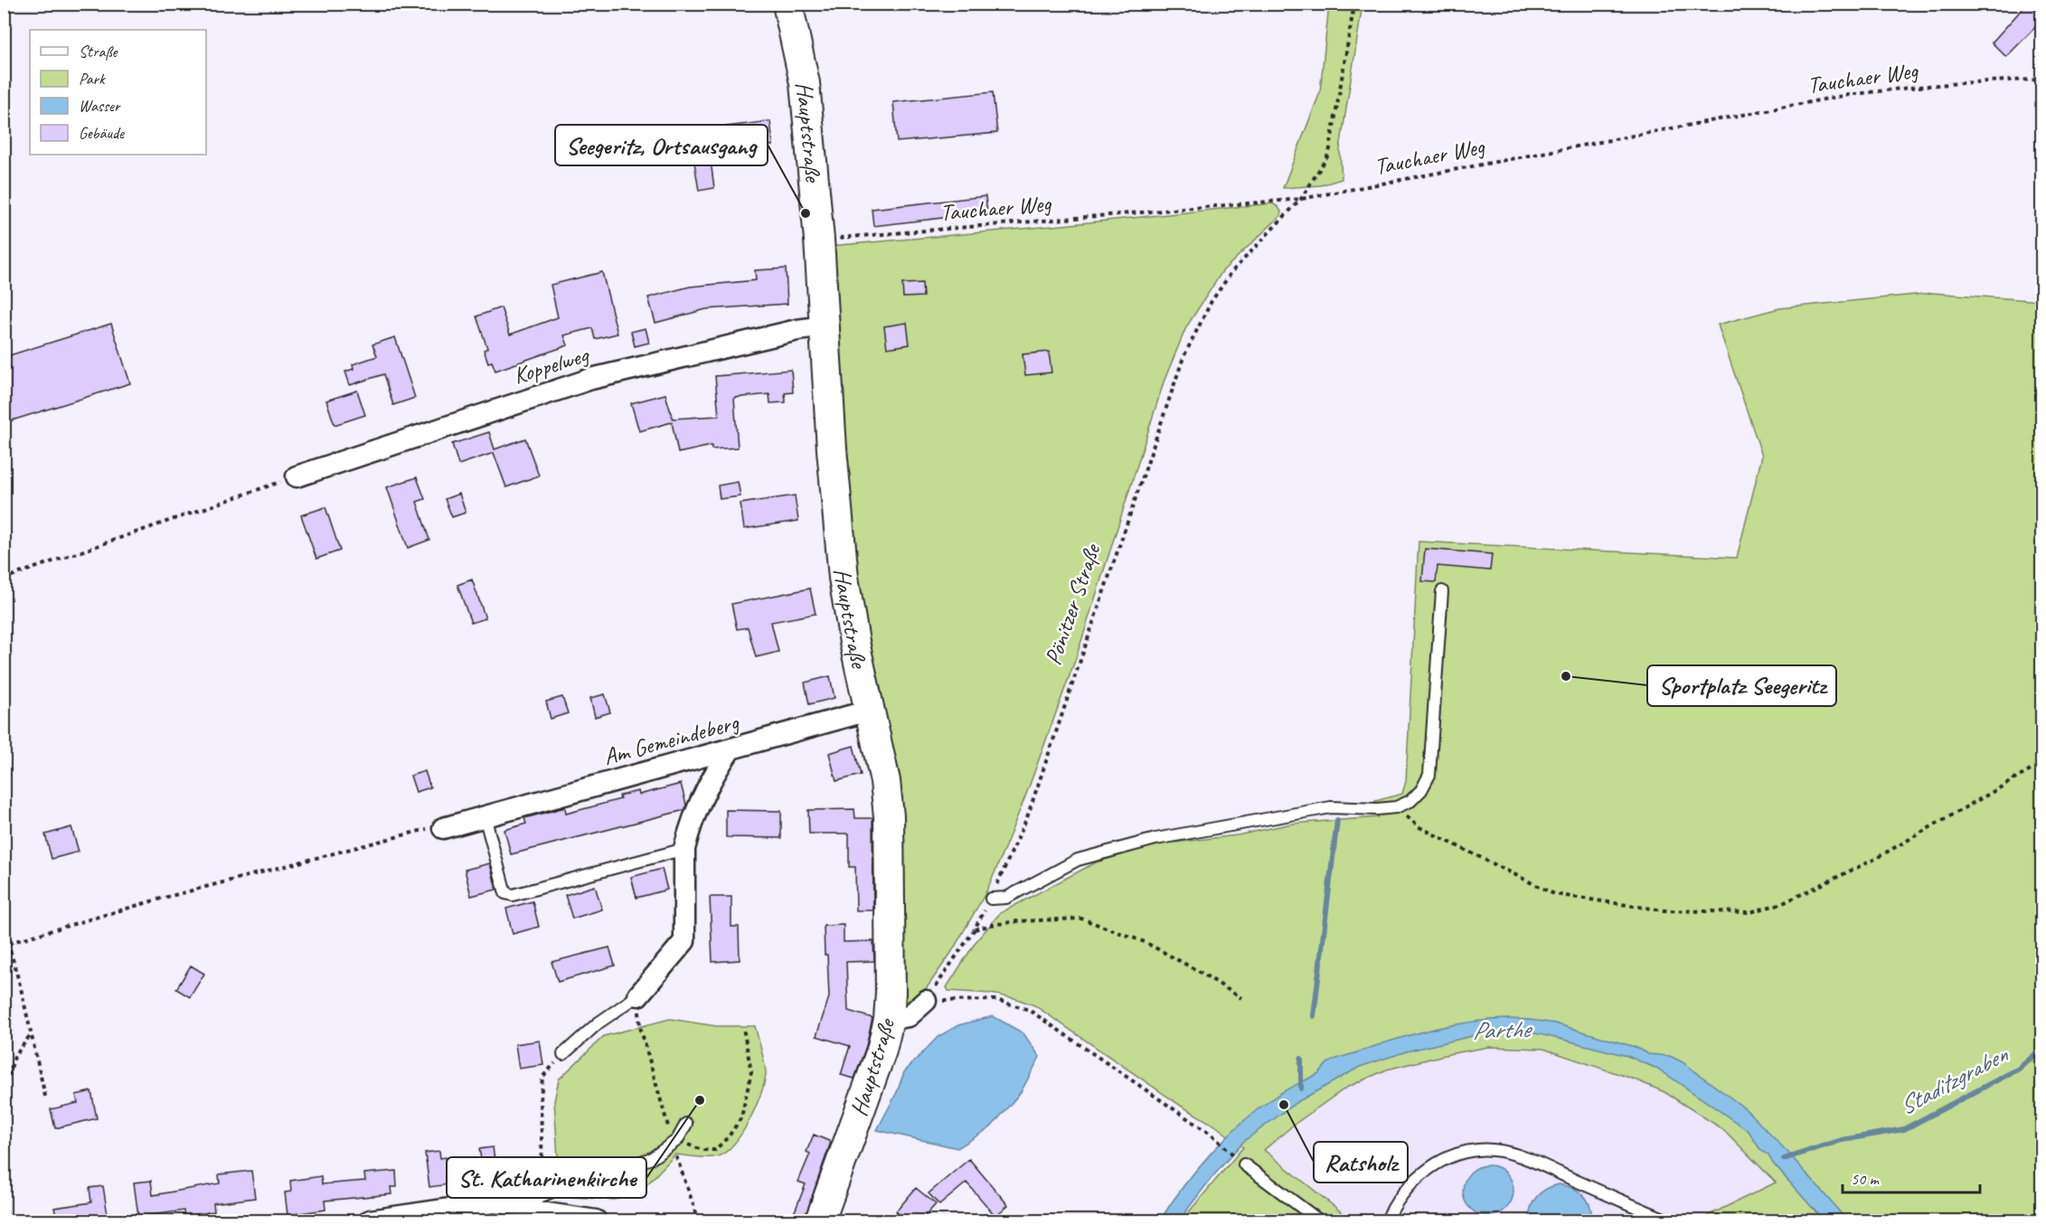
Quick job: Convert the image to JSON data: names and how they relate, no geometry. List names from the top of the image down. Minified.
{"streets":{"street":["Hauptstraße","Koppelweg","Am Gemeindeberg"],"path":["Tauchaer Weg","Pönitzer Straße"]},"crossings":[["Tauchaer Weg","Hauptstraße"],["Tauchaer Weg","Pönitzer Straße"],["Hauptstraße","Koppelweg"],["Hauptstraße","Am Gemeindeberg"]],"water":["Parthe","Staditzgraben"],"places":["Seegeritz, Ortsausgang","Sportplatz Seegeritz","St. Katharinenkirche","Ratsholz"],"legend":["Straße","Park","Wasser","Gebäude"],"scale_bar":"50 m"}
